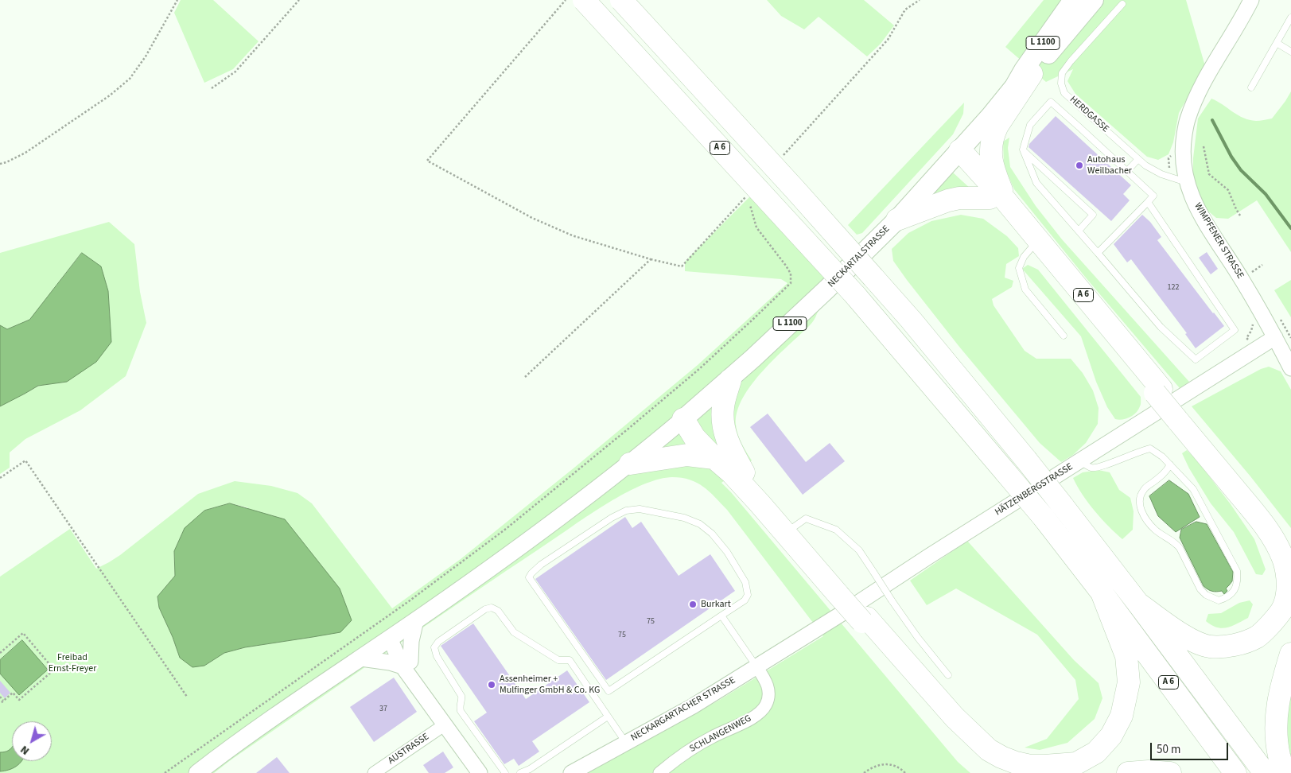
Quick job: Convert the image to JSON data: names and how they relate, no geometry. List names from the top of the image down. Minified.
{"streets":{"highway":["A 6"],"main road":["L 1100","NECKARTALSTRASSE"],"street":["WIMPFENER STRASSE","HÄTZENBERGSTRASSE","NECKARGARTACHER STRASSE","SCHLANGENWEG","AUSTRASSE"],"lane":["HERDGASSE"]},"crossings":[["L 1100","NECKARTALSTRASSE"],["HERDGASSE","WIMPFENER STRASSE"],["A 6","NECKARTALSTRASSE"],["WIMPFENER STRASSE","HÄTZENBERGSTRASSE"],["HÄTZENBERGSTRASSE","NECKARGARTACHER STRASSE"],["NECKARGARTACHER STRASSE","SCHLANGENWEG"]],"parks":["Freibad Ernst-Freyer"],"places":["Autohaus Weilbacher","Burkart","Assenheimer + Mulfinger GmbH & Co. KG"],"house_numbers":["122","75","75","37"],"scale_bar":"50 m","north":"bottom left"}
